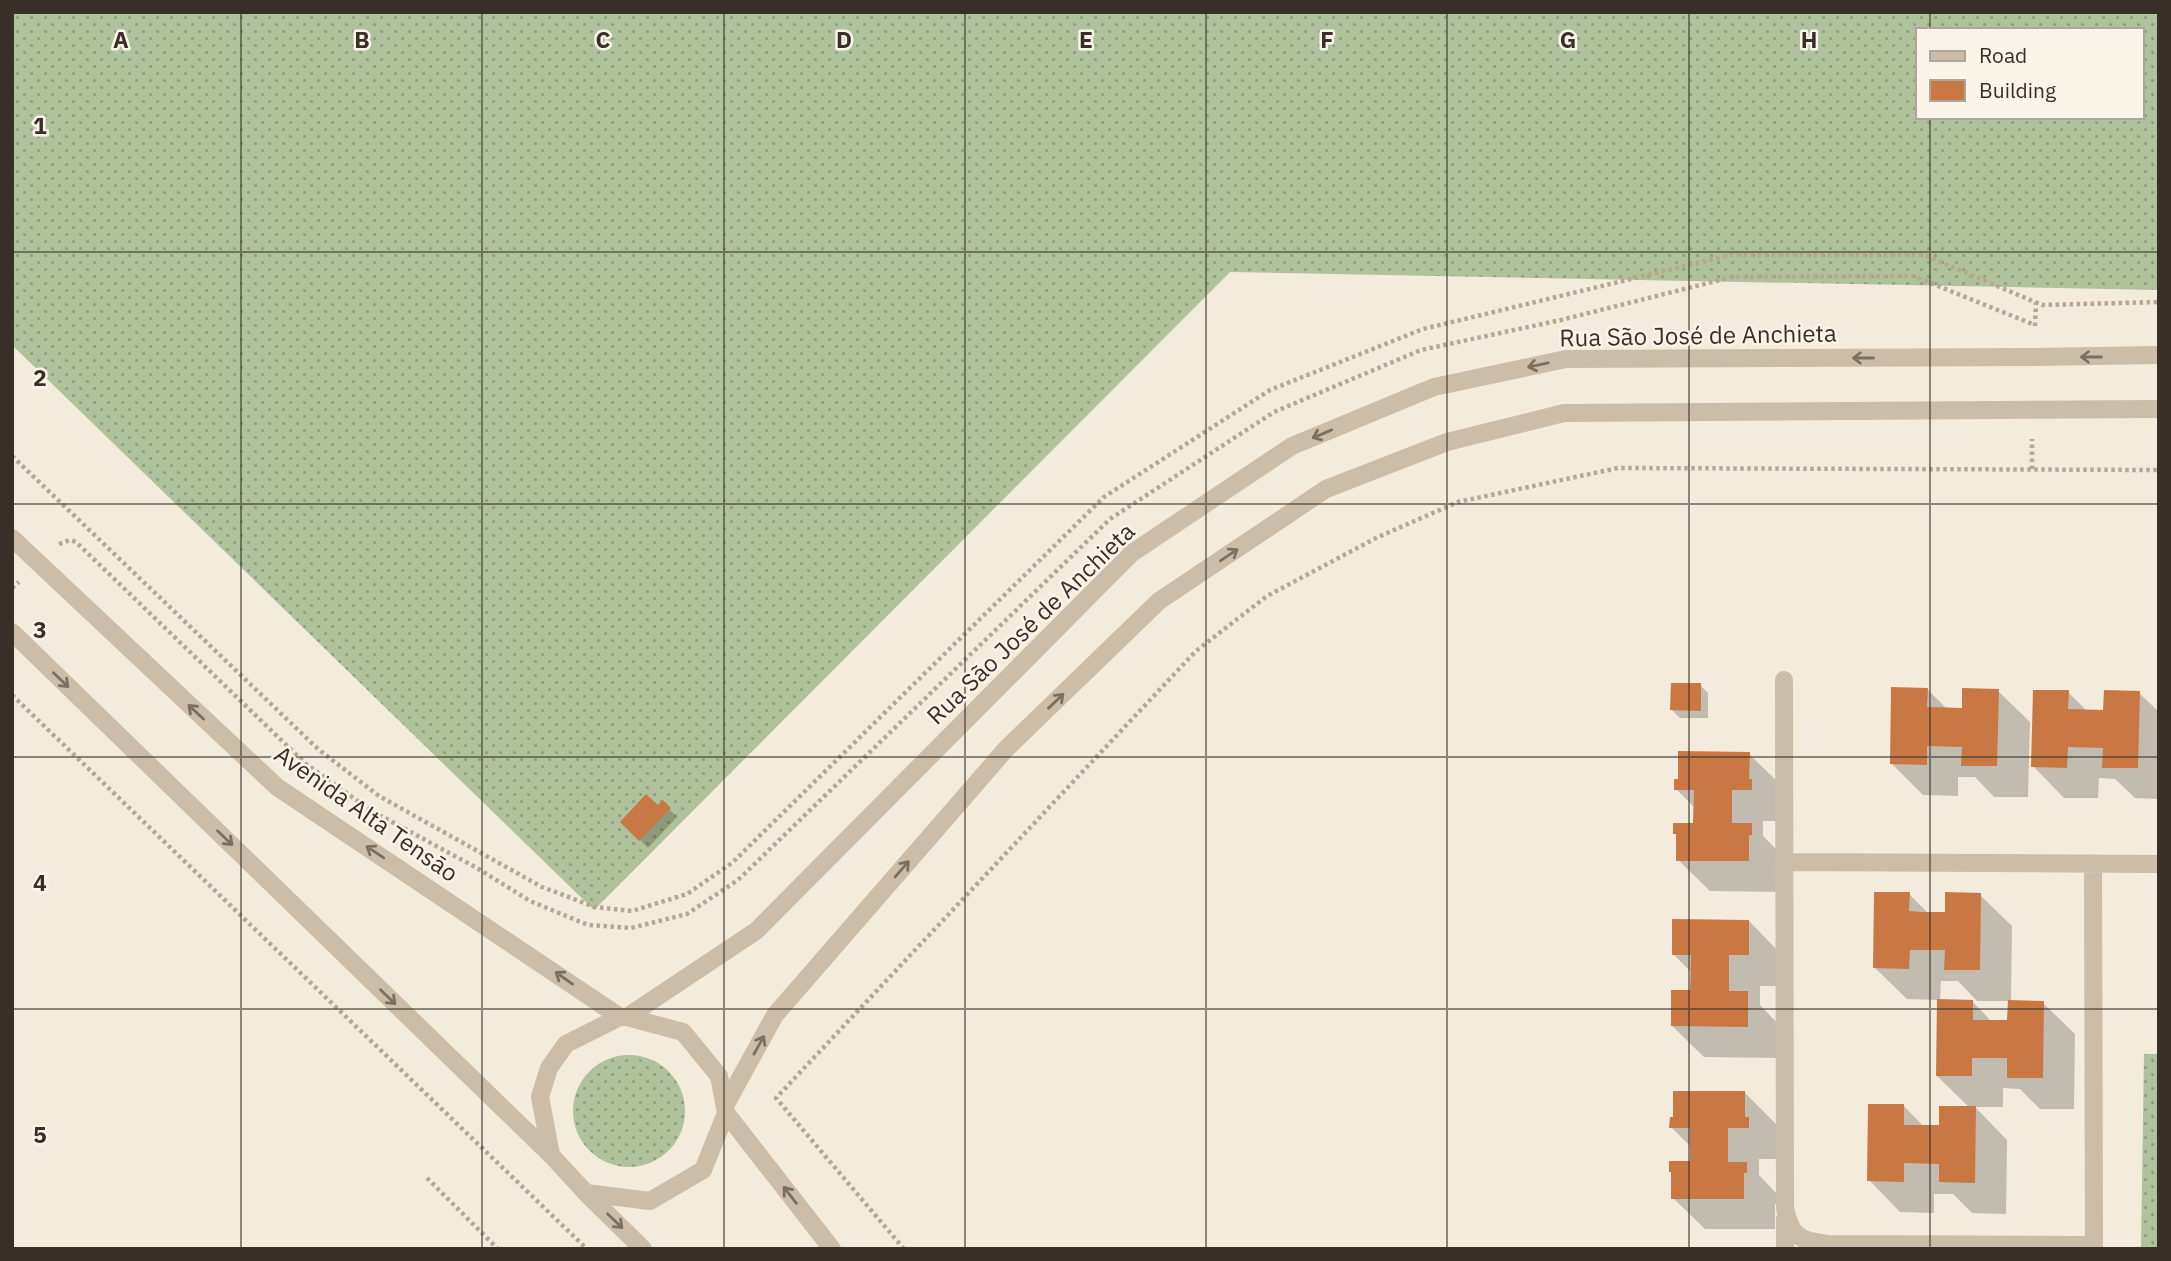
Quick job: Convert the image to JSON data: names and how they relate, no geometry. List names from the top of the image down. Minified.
{"streets":{"street":["Rua São José de Anchieta","Avenida Alta Tensāo"]},"crossings":[["Rua São José de Anchieta","Avenida Alta Tensāo"]],"legend":["Road","Building"],"grid":{"columns":["A","B","C","D","E","F","G","H"],"rows":["1","2","3","4","5"]}}
